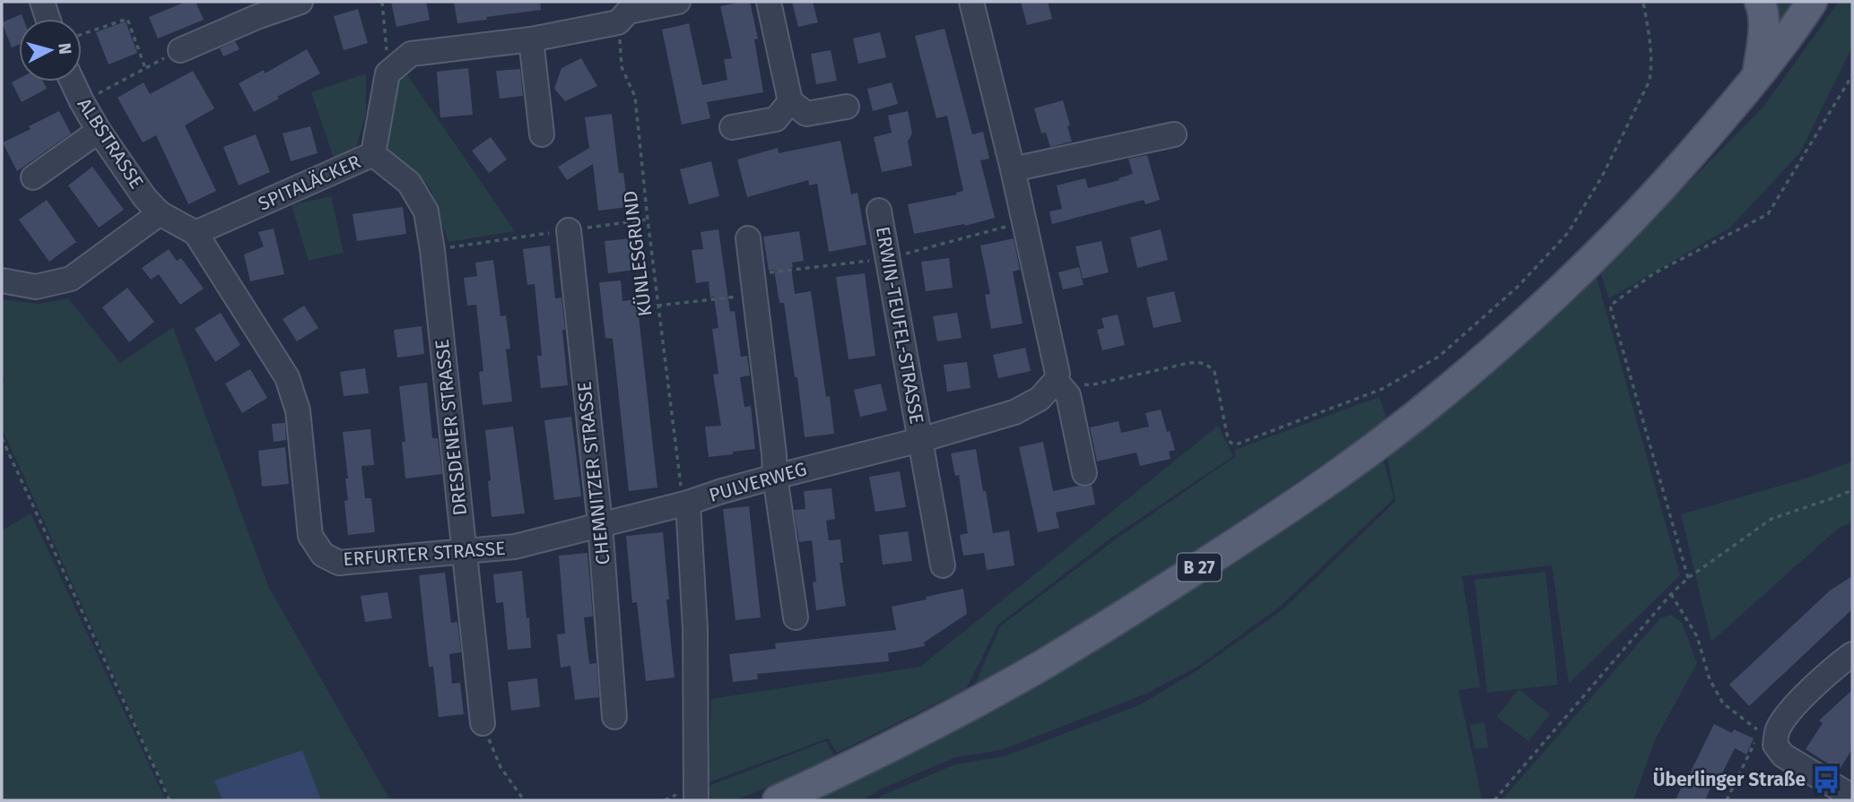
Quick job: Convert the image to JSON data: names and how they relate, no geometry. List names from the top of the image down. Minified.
{"streets":{"main road":["B 27"],"street":["ALBSTRASSE","SPITALÄCKER","ERWIN-TEUFEL-STRASSE","DRESDENER STRASSE","CHEMNITZER STRASSE","PULVERWEG","ERFURTER STRASSE"],"path":["KÜNLESGRUND"]},"crossings":[["SPITALÄCKER","DRESDENER STRASSE"],["SPITALÄCKER","ERFURTER STRASSE"],["KÜNLESGRUND","PULVERWEG"],["KÜNLESGRUND","ERFURTER STRASSE"],["ERWIN-TEUFEL-STRASSE","PULVERWEG"],["DRESDENER STRASSE","ERFURTER STRASSE"],["CHEMNITZER STRASSE","ERFURTER STRASSE"],["PULVERWEG","ERFURTER STRASSE"]],"places":{"bus stop":["Überlinger Straße"]},"north":"right"}
